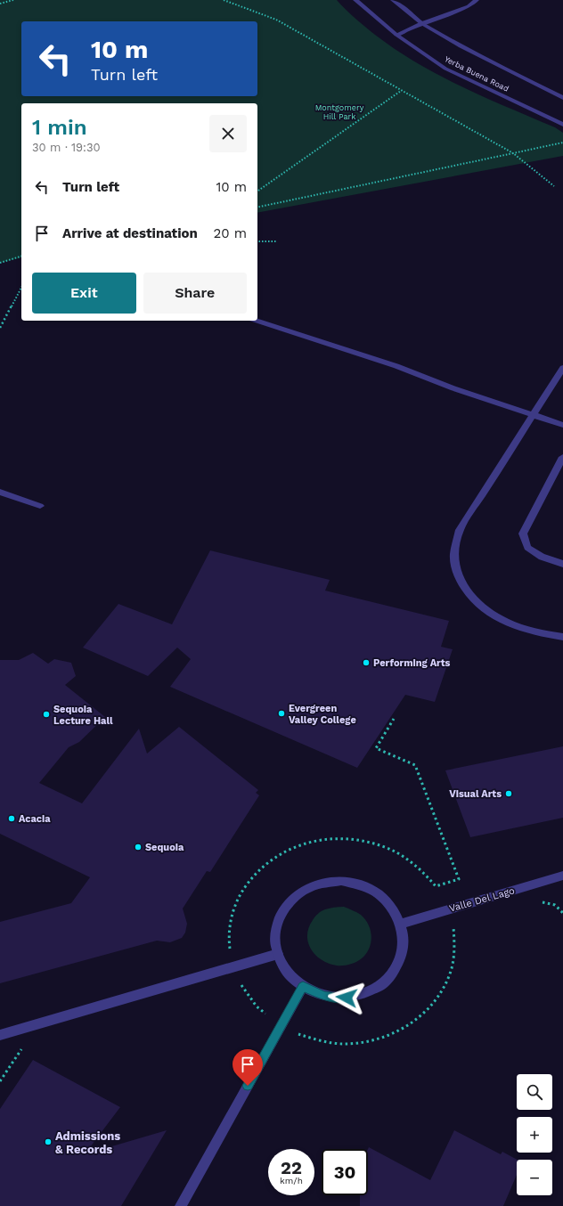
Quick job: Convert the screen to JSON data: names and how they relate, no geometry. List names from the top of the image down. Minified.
{"streets":{"street":["Yerba Buena Road","Valle Del Lago"]},"parks":["Montgomery Hill Park"],"places":["Performing Arts","Evergreen Valley College","Sequoia Lecture Hall","Visual Arts","Acacia","Sequoia","Admissions & Records"],"page":{"turn":["10 m","Turn left"],"heading":["1 min","30 m · 19:30"],"list":[{"name":"Turn left","value":"10 m"},{"name":"Arrive at destination","value":"20 m"}],"buttons":["Exit","Share"],"map_buttons":["+","−"],"speed":"22 km/h","limit":"30"}}
